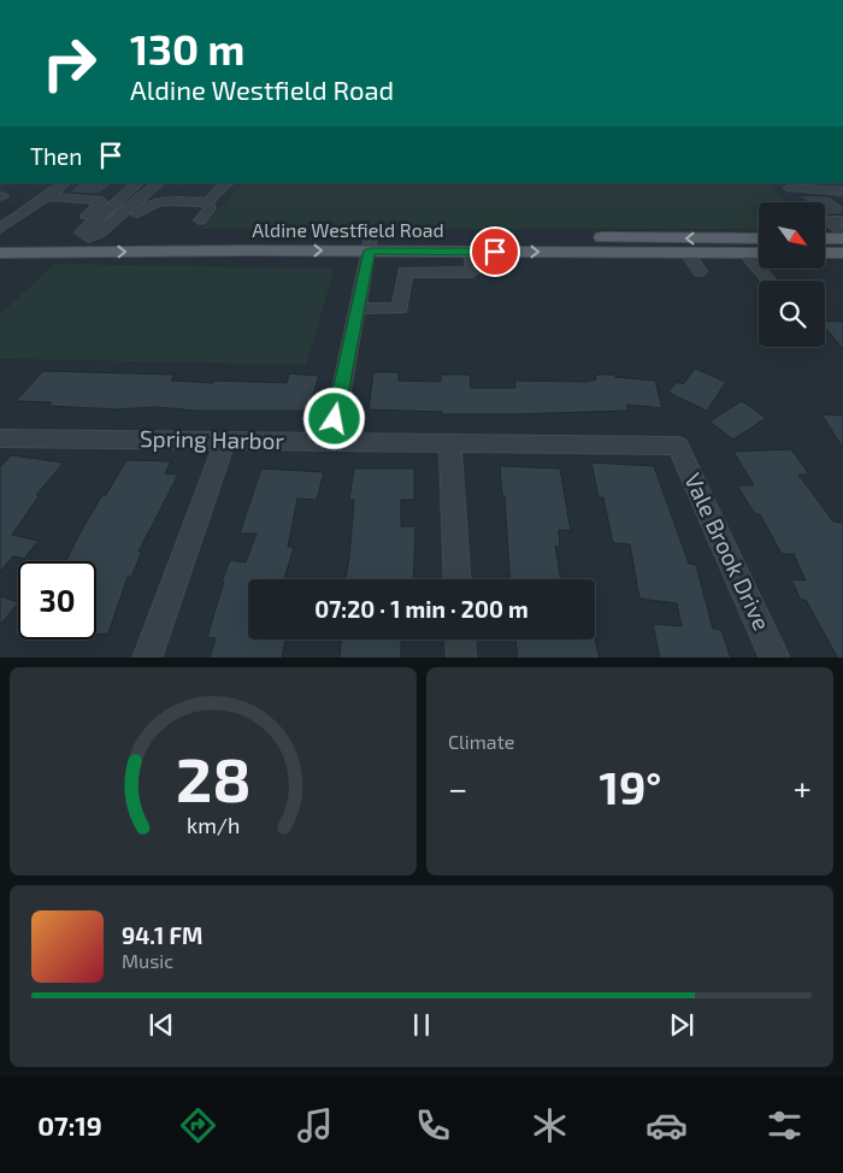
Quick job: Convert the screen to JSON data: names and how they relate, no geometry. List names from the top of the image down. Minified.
{"streets":{"main road":["Aldine Westfield Road"],"street":["Spring Harbor","Vale Brook Drive"]},"crossings":[["Spring Harbor","Vale Brook Drive"]],"north":"bottom right","page":{"turn":["130 m","Aldine Westfield Road"],"then":"Then","limit":"30","trip":"07:20 · 1 min · 200 m","tile":"Climate","heat":["−","19°","+"],"song":["94.1 FM","Music"],"tabs":"07:19","gauge":["28","km/h"]}}
